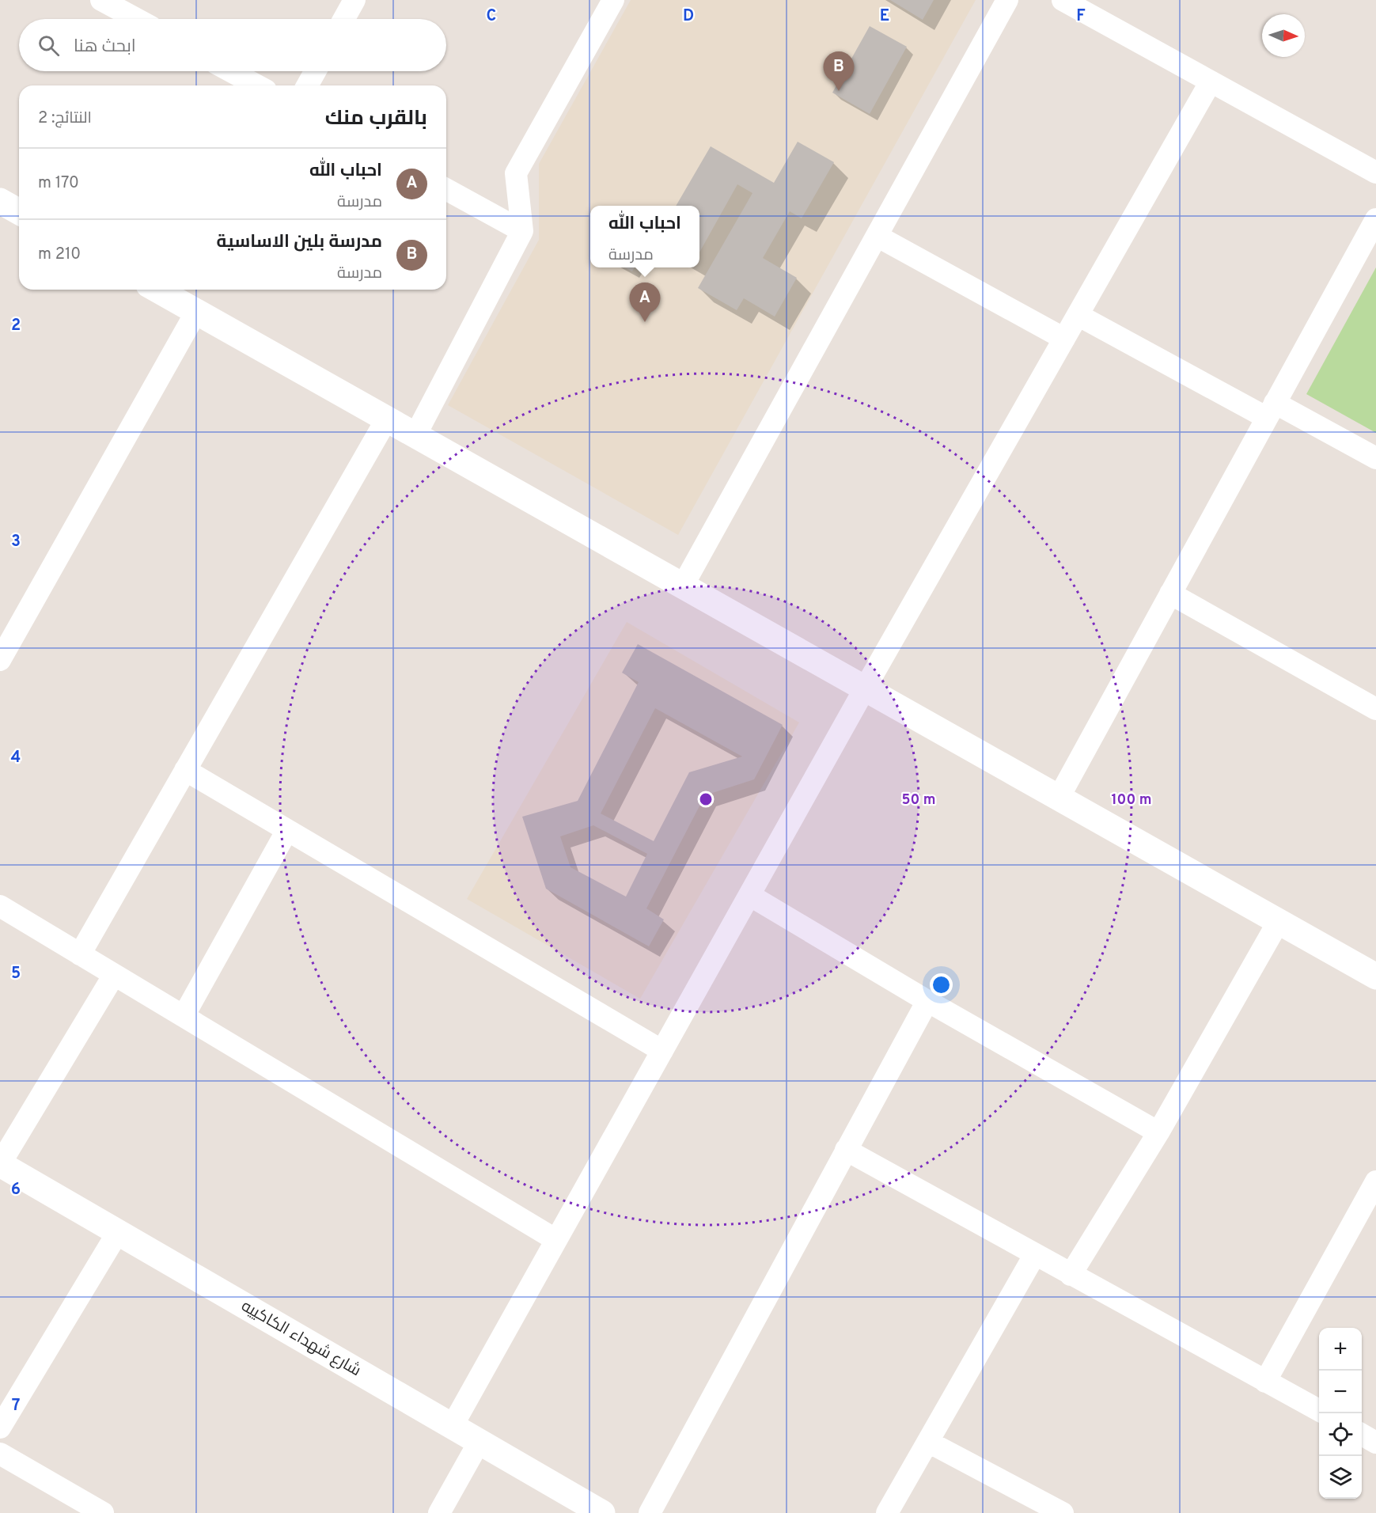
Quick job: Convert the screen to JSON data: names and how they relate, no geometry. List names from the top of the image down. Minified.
{"streets":{"street":["شارع شهداء الكاكييه"]},"north":"right","page":{"search":"ابحث هنا","pins":["B","A"],"heading":["بالقرب منك","النتائج: 2"],"list":[{"mark":"A","name":"احباب الله","note":"مدرسة","value":"170 m"},{"mark":"B","name":"مدرسة بلين الاساسية","note":"مدرسة","value":"210 m"}],"popup":["احباب الله","مدرسة"],"map_buttons":["+","−"]},"grid":{"columns":["C","D","E","F"],"rows":["2","3","4","5","6","7"]},"rings":["50 m","100 m"]}
